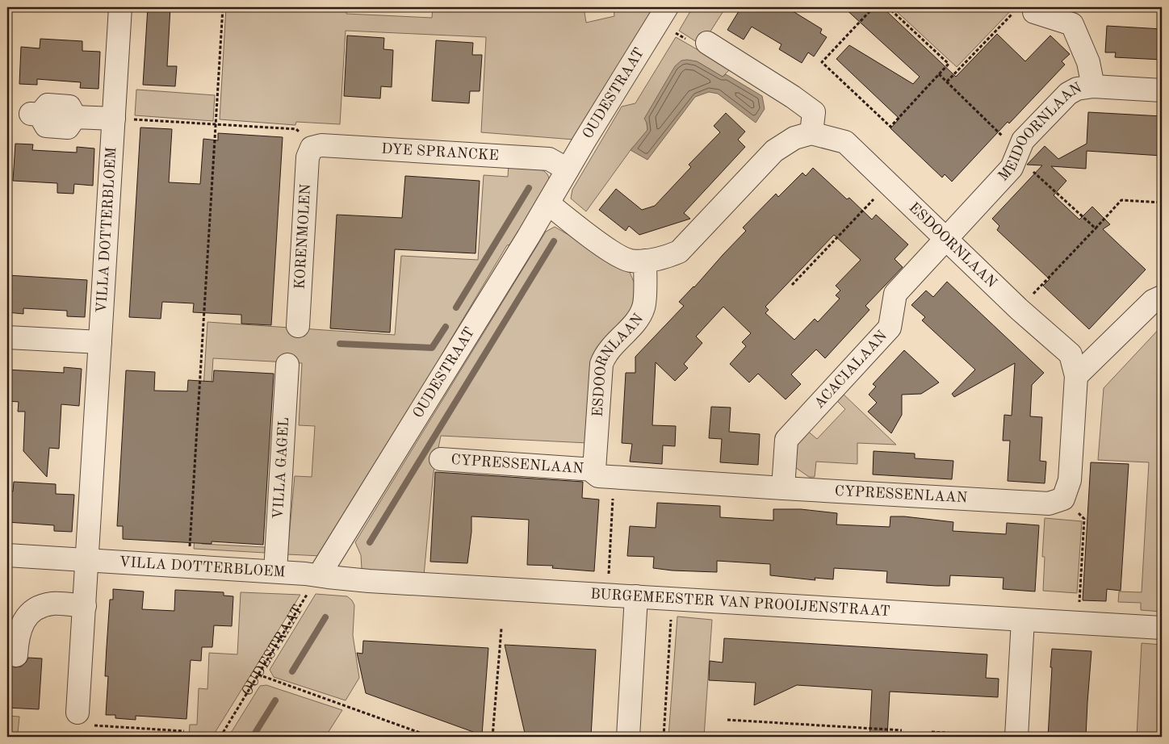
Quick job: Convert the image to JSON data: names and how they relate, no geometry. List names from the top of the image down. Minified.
{"streets":{"street":["OUDESTRAAT","MEIDOORNLAAN","DYE SPRANCKE","VILLA DOTTERBLOEM","KORENMOLEN","ESDOORNLAAN","ACACIALAAN","CYPRESSENLAAN","VILLA GAGEL","BURGEMEESTER VAN PROOIJENSTRAAT"]},"crossings":[["OUDESTRAAT","DYE SPRANCKE"],["OUDESTRAAT","VILLA DOTTERBLOEM"],["OUDESTRAAT","BURGEMEESTER VAN PROOIJENSTRAAT"],["MEIDOORNLAAN","ESDOORNLAAN"],["MEIDOORNLAAN","ACACIALAAN"],["DYE SPRANCKE","KORENMOLEN"],["VILLA DOTTERBLOEM","VILLA GAGEL"],["VILLA DOTTERBLOEM","BURGEMEESTER VAN PROOIJENSTRAAT"],["ESDOORNLAAN","ACACIALAAN"],["ESDOORNLAAN","CYPRESSENLAAN"],["ACACIALAAN","CYPRESSENLAAN"]]}
